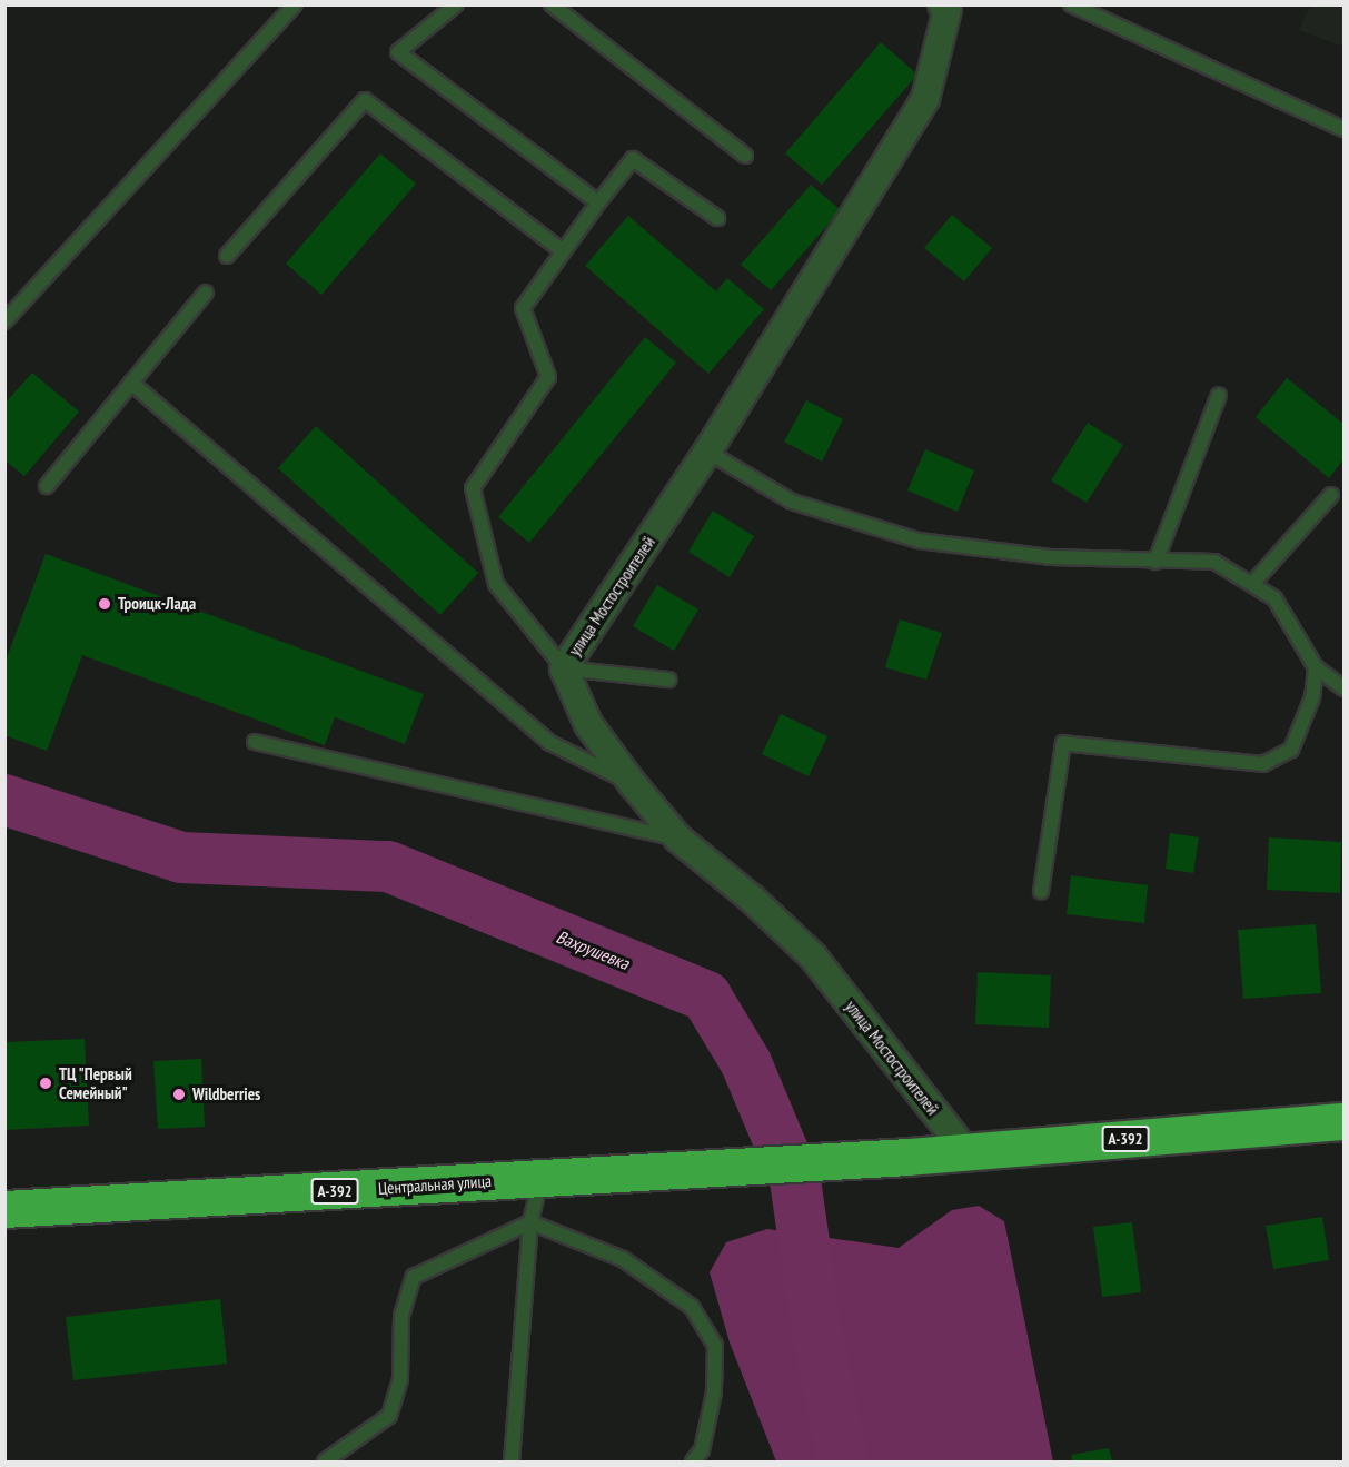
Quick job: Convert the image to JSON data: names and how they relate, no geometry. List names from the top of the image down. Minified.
{"streets":{"highway":["А-392","Центральная улица"],"street":["улица Мостостроителей"]},"crossings":[["улица Мостостроителей","А-392"],["улица Мостостроителей","Центральная улица"],["А-392","Центральная улица"]],"water":["Вахрушевка"],"places":["Троицк-Лада","ТЦ \"Первый Семейный\"","Wildberries"]}
